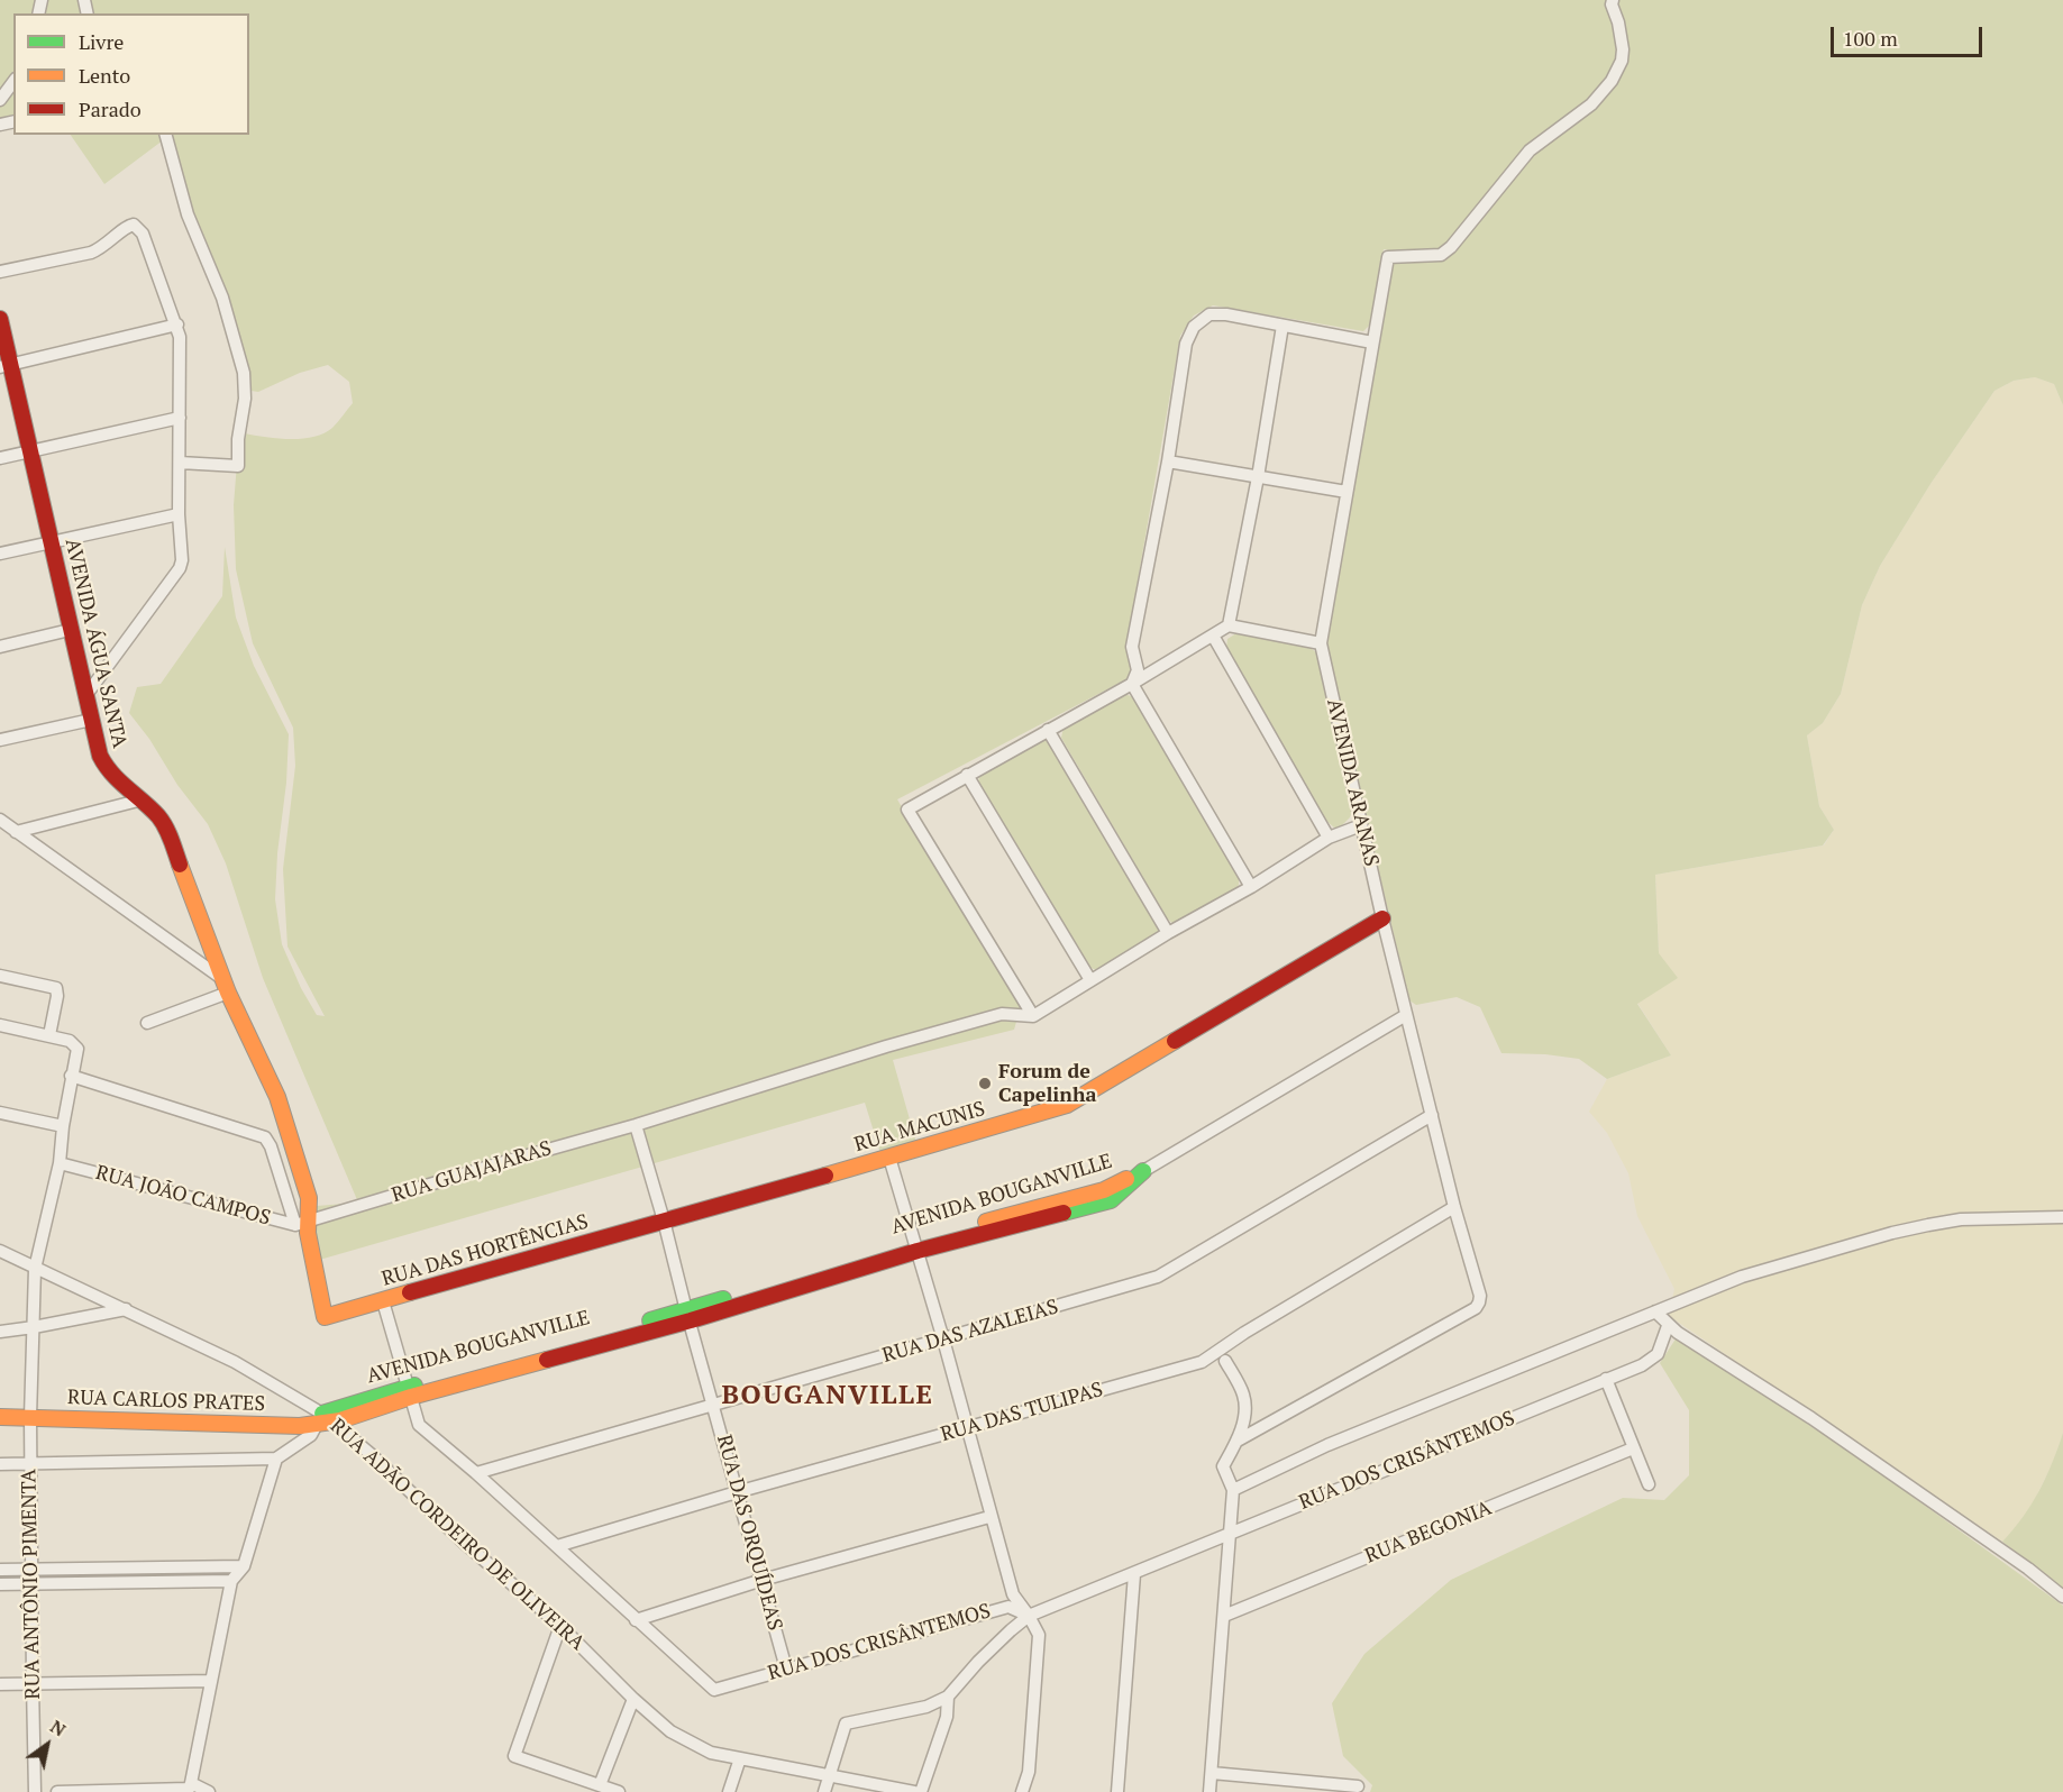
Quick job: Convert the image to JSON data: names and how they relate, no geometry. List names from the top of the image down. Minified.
{"streets":{"street":["AVENIDA ÁGUA SANTA","AVENIDA ARANAS","RUA MACUNIS","RUA GUAJAJARAS","AVENIDA BOUGANVILLE","RUA JOÃO CAMPOS","RUA DAS HORTÊNCIAS","RUA DAS AZALEIAS","RUA CARLOS PRATES","RUA DAS TULIPAS","RUA DOS CRISÂNTEMOS","RUA DAS ORQUÍDEAS","RUA BEGONIA","RUA ADÃO CORDEIRO DE OLIVEIRA","RUA ANTÔNIO PIMENTA"]},"crossings":[["AVENIDA ÁGUA SANTA","RUA GUAJAJARAS"],["AVENIDA ÁGUA SANTA","RUA JOÃO CAMPOS"],["AVENIDA ÁGUA SANTA","RUA DAS HORTÊNCIAS"],["AVENIDA ARANAS","RUA MACUNIS"],["AVENIDA ARANAS","RUA DAS AZALEIAS"],["AVENIDA ARANAS","RUA DAS TULIPAS"],["RUA MACUNIS","RUA DAS HORTÊNCIAS"],["RUA MACUNIS","RUA DAS ORQUÍDEAS"],["RUA GUAJAJARAS","RUA JOÃO CAMPOS"],["RUA GUAJAJARAS","RUA DAS ORQUÍDEAS"],["AVENIDA BOUGANVILLE","RUA CARLOS PRATES"],["AVENIDA BOUGANVILLE","RUA DOS CRISÂNTEMOS"],["AVENIDA BOUGANVILLE","RUA DAS ORQUÍDEAS"],["AVENIDA BOUGANVILLE","RUA ADÃO CORDEIRO DE OLIVEIRA"],["RUA JOÃO CAMPOS","RUA ANTÔNIO PIMENTA"],["RUA DAS HORTÊNCIAS","RUA DOS CRISÂNTEMOS"],["RUA DAS HORTÊNCIAS","RUA DAS ORQUÍDEAS"],["RUA DAS AZALEIAS","RUA DOS CRISÂNTEMOS"],["RUA DAS AZALEIAS","RUA DAS ORQUÍDEAS"],["RUA CARLOS PRATES","RUA ADÃO CORDEIRO DE OLIVEIRA"],["RUA CARLOS PRATES","RUA ANTÔNIO PIMENTA"],["RUA DAS TULIPAS","RUA DOS CRISÂNTEMOS"],["RUA DAS TULIPAS","RUA DAS ORQUÍDEAS"],["RUA DOS CRISÂNTEMOS","RUA DAS ORQUÍDEAS"],["RUA ADÃO CORDEIRO DE OLIVEIRA","RUA ANTÔNIO PIMENTA"]],"districts":["BOUGANVILLE"],"places":["Forum de Capelinha"],"legend":["Livre","Lento","Parado"],"scale_bar":"100 m","north":"top right"}
